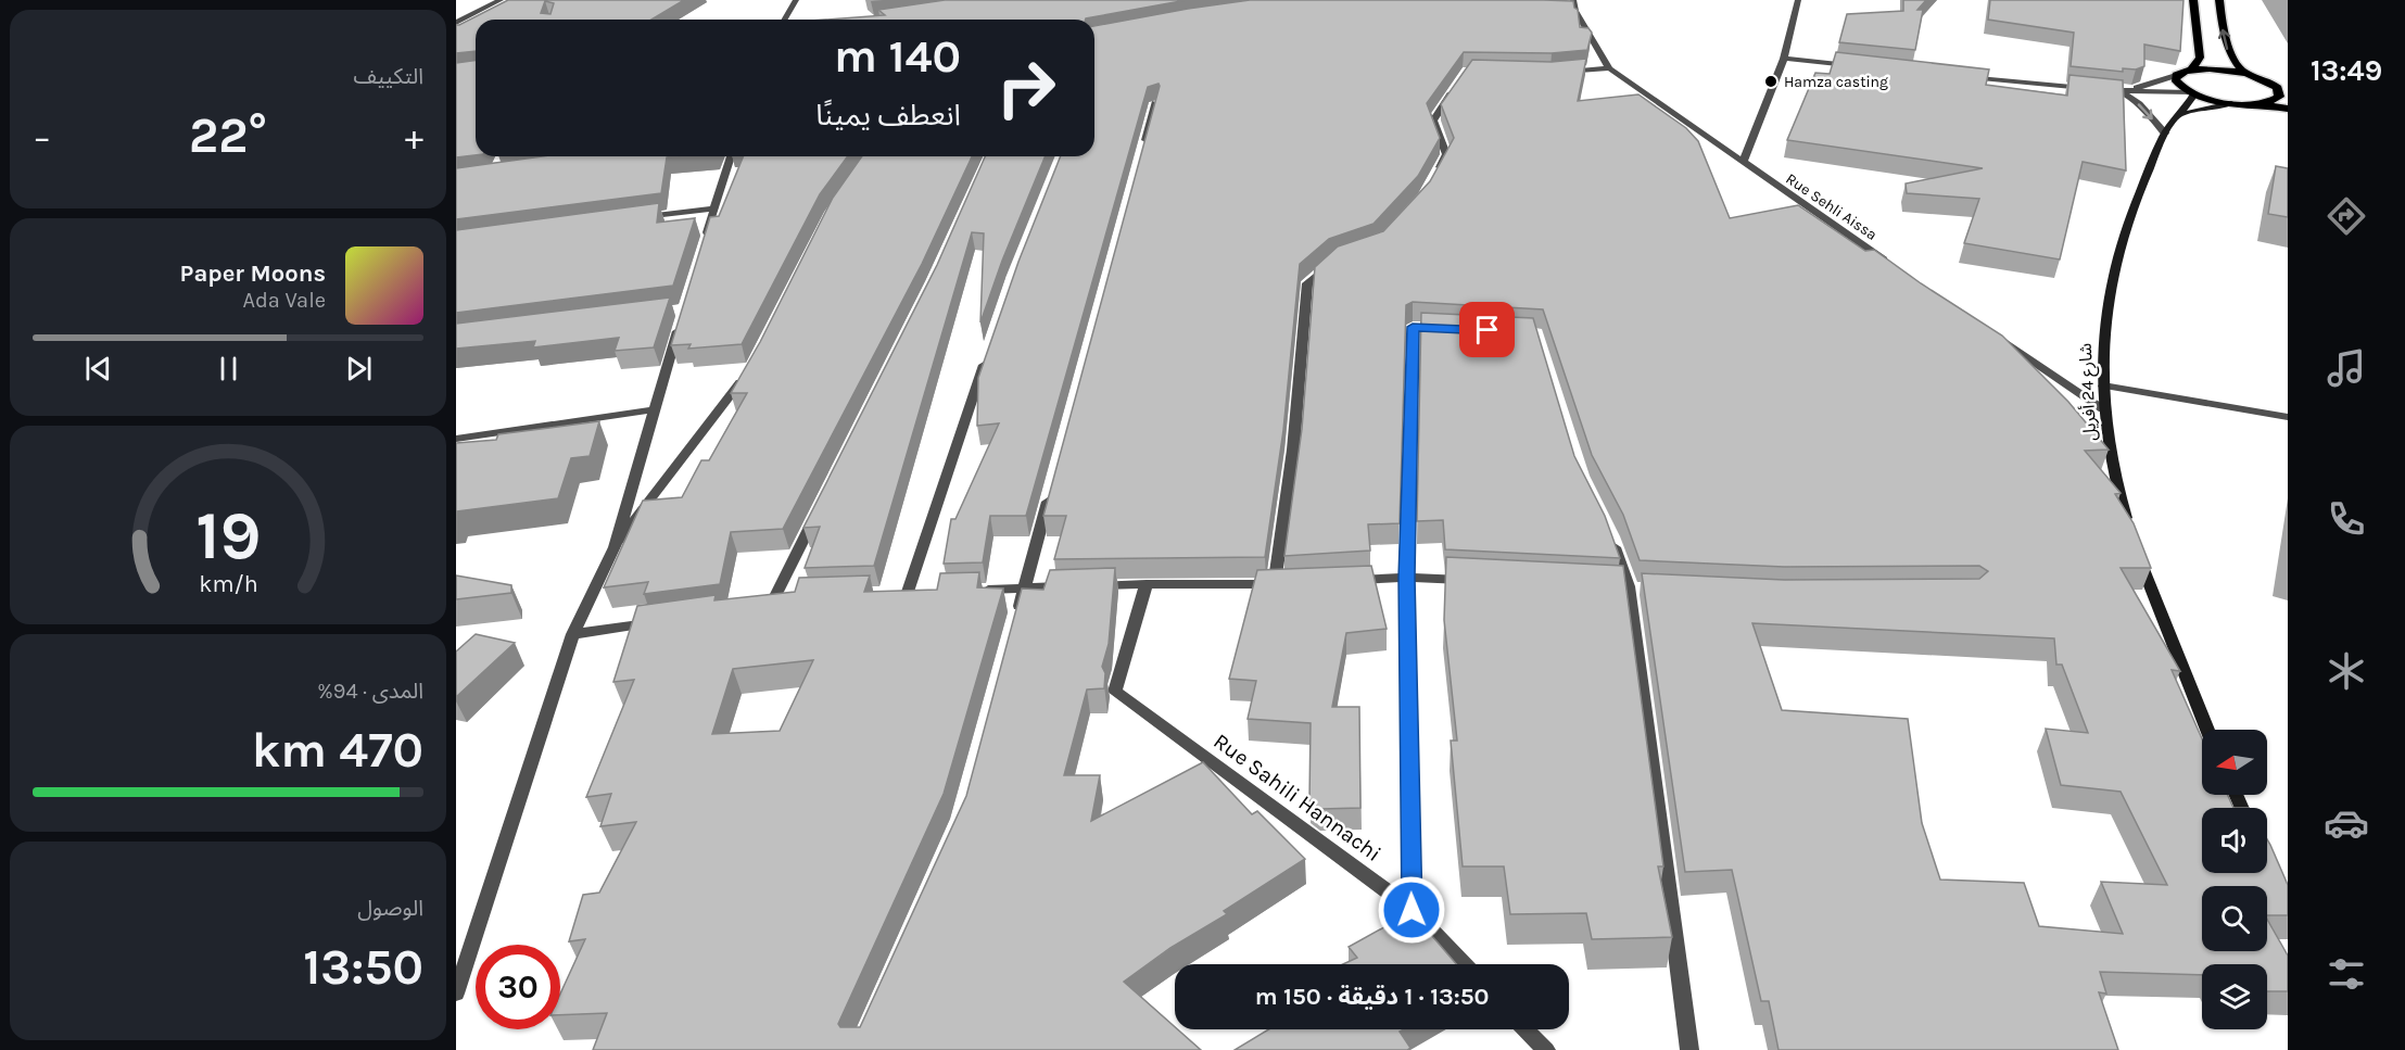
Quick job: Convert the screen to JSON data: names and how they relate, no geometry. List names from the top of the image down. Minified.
{"streets":{"main road":["شارع 24 أفريل"],"street":["Rue Sehli Aissa","Rue Sahili Hannachi"]},"places":["Hamza casting"],"north":"left","page":{"tabs":"13:49","tile":["التكييف",["المدى · 94%","470 km"],["الوصول","13:50"]],"turn":["140 m","انعطف يمينًا"],"heat":["−","22°","+"],"song":["Paper Moons","Ada Vale"],"limit":"30","trip":"13:50 · 1 دقيقة · 150 m","gauge":["19","km/h"]}}
